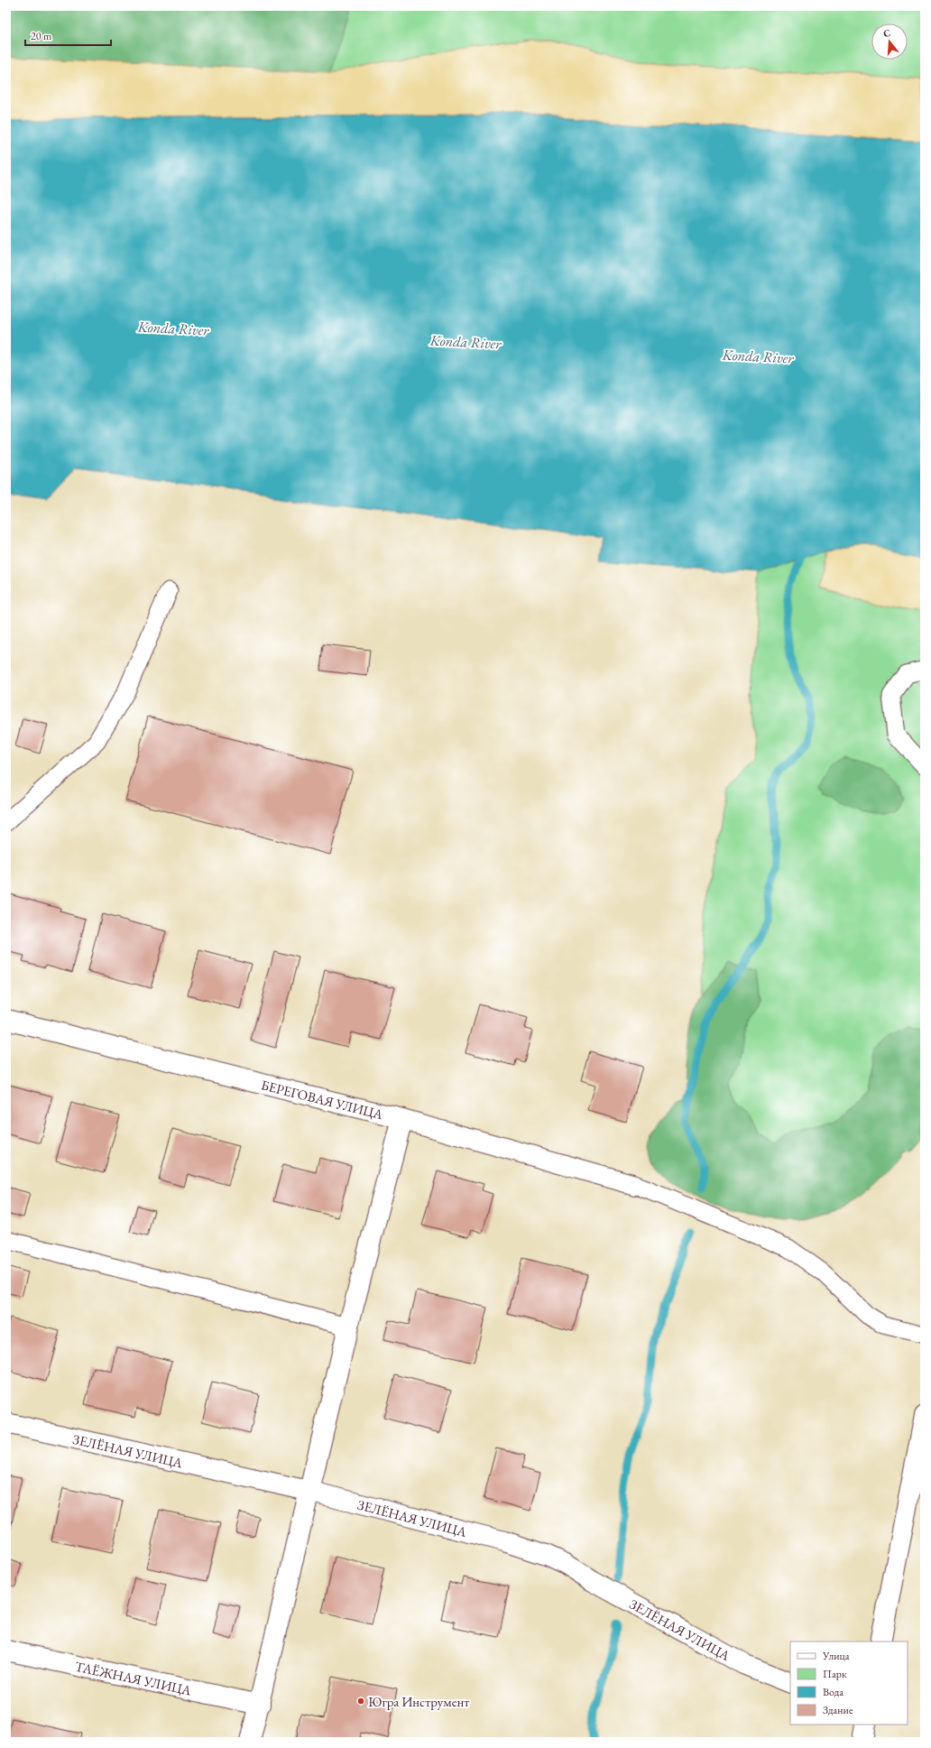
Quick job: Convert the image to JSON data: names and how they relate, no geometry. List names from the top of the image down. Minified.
{"streets":{"street":["БЕРЕГОВАЯ УЛИЦА","ЗЕЛЁНАЯ УЛИЦА","ТАЁЖНАЯ УЛИЦА"]},"water":["Konda River"],"places":["Югра Инструмент"],"legend":["Улица","Парк","Вода","Здание"],"scale_bar":"20 m","north":"top"}
